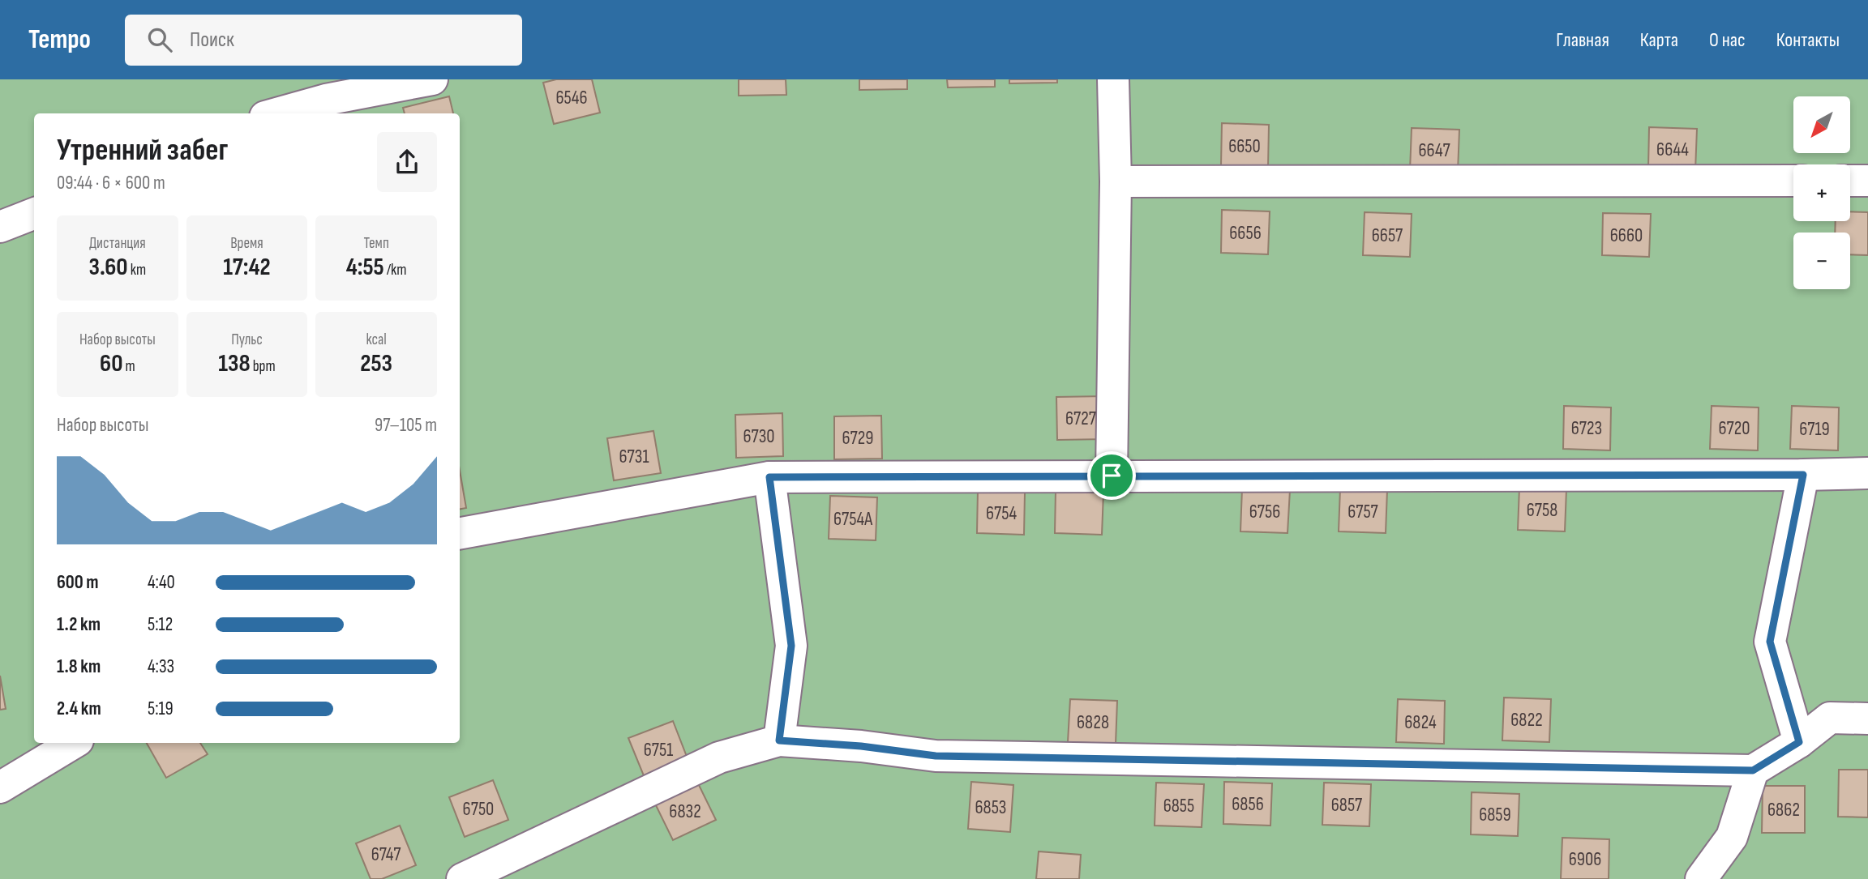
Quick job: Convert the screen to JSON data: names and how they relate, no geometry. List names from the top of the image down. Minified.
{"house_numbers":["6546","6650","6644","6647","6656","6657","6660","6727","6723","6720","6719","6730","6729","6731","6758","6756","6757","6754","6754А","6822","6828","6824","6751","6856","6857","6855","6853","6750","6862","6832","6859","6747","6906"],"north":"bottom left","page":{"header":"Tempo","search":"Поиск","nav":["Главная","Карта","О нас","Контакты"],"map_buttons":["+","−"],"heading":["Утренний забег","09:44 · 6 × 600 m"],"stats":[["Дистанция","3.60 km"],["Время","17:42"],["Темп","4:55 /km"],["Набор высоты","60 m"],["Пульс","138 bpm"],["kcal","253"]],"chart":["Набор высоты","97–105 m"],"list":[{"name":"600 m","note":"4:40"},{"name":"1.2 km","note":"5:12"},{"name":"1.8 km","note":"4:33"},{"name":"2.4 km","note":"5:19"}]}}
